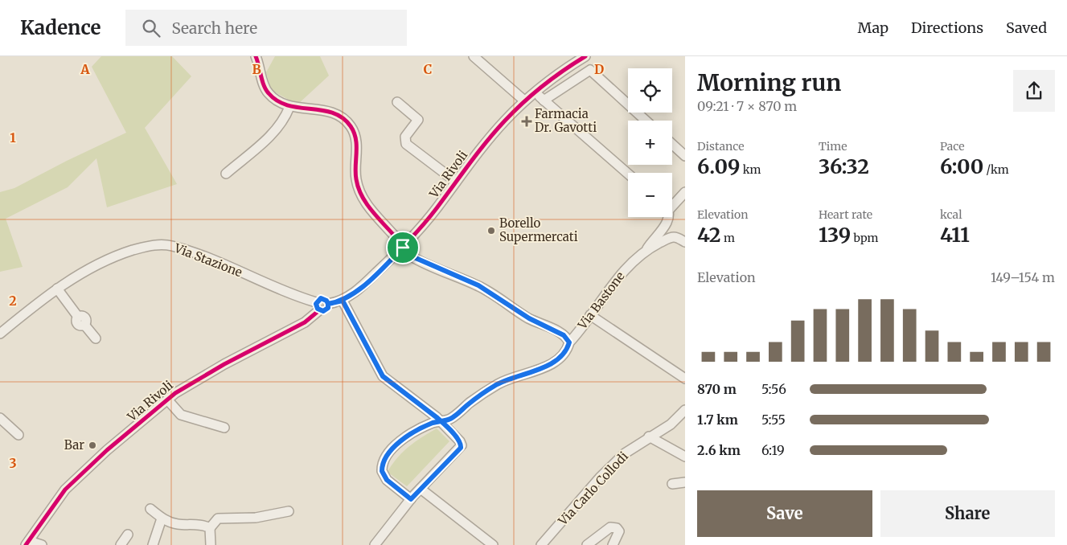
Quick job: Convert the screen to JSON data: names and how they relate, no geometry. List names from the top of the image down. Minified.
{"streets":{"street":["Via Rivoli","Via Stazione","Via Bastone","Via Carlo Collodi"]},"crossings":[["Via Rivoli","Via Stazione"]],"places":{"health":["Farmacia Dr. Gavotti"],"other":["Borello Supermercati","Bar"]},"page":{"header":"Kadence","search":"Search here","nav":["Map","Directions","Saved"],"heading":["Morning run","09:21 · 7 × 870 m"],"map_buttons":["+","−"],"stats":[["Distance","6.09 km"],["Time","36:32"],["Pace","6:00 /km"],["Elevation","42 m"],["Heart rate","139 bpm"],["kcal","411"]],"chart":["Elevation","149–154 m"],"list":[{"name":"870 m","note":"5:56"},{"name":"1.7 km","note":"5:55"},{"name":"2.6 km","note":"6:19"}],"buttons":["Save","Share"]},"grid":{"columns":["A","B","C","D"],"rows":["1","2","3"]}}
